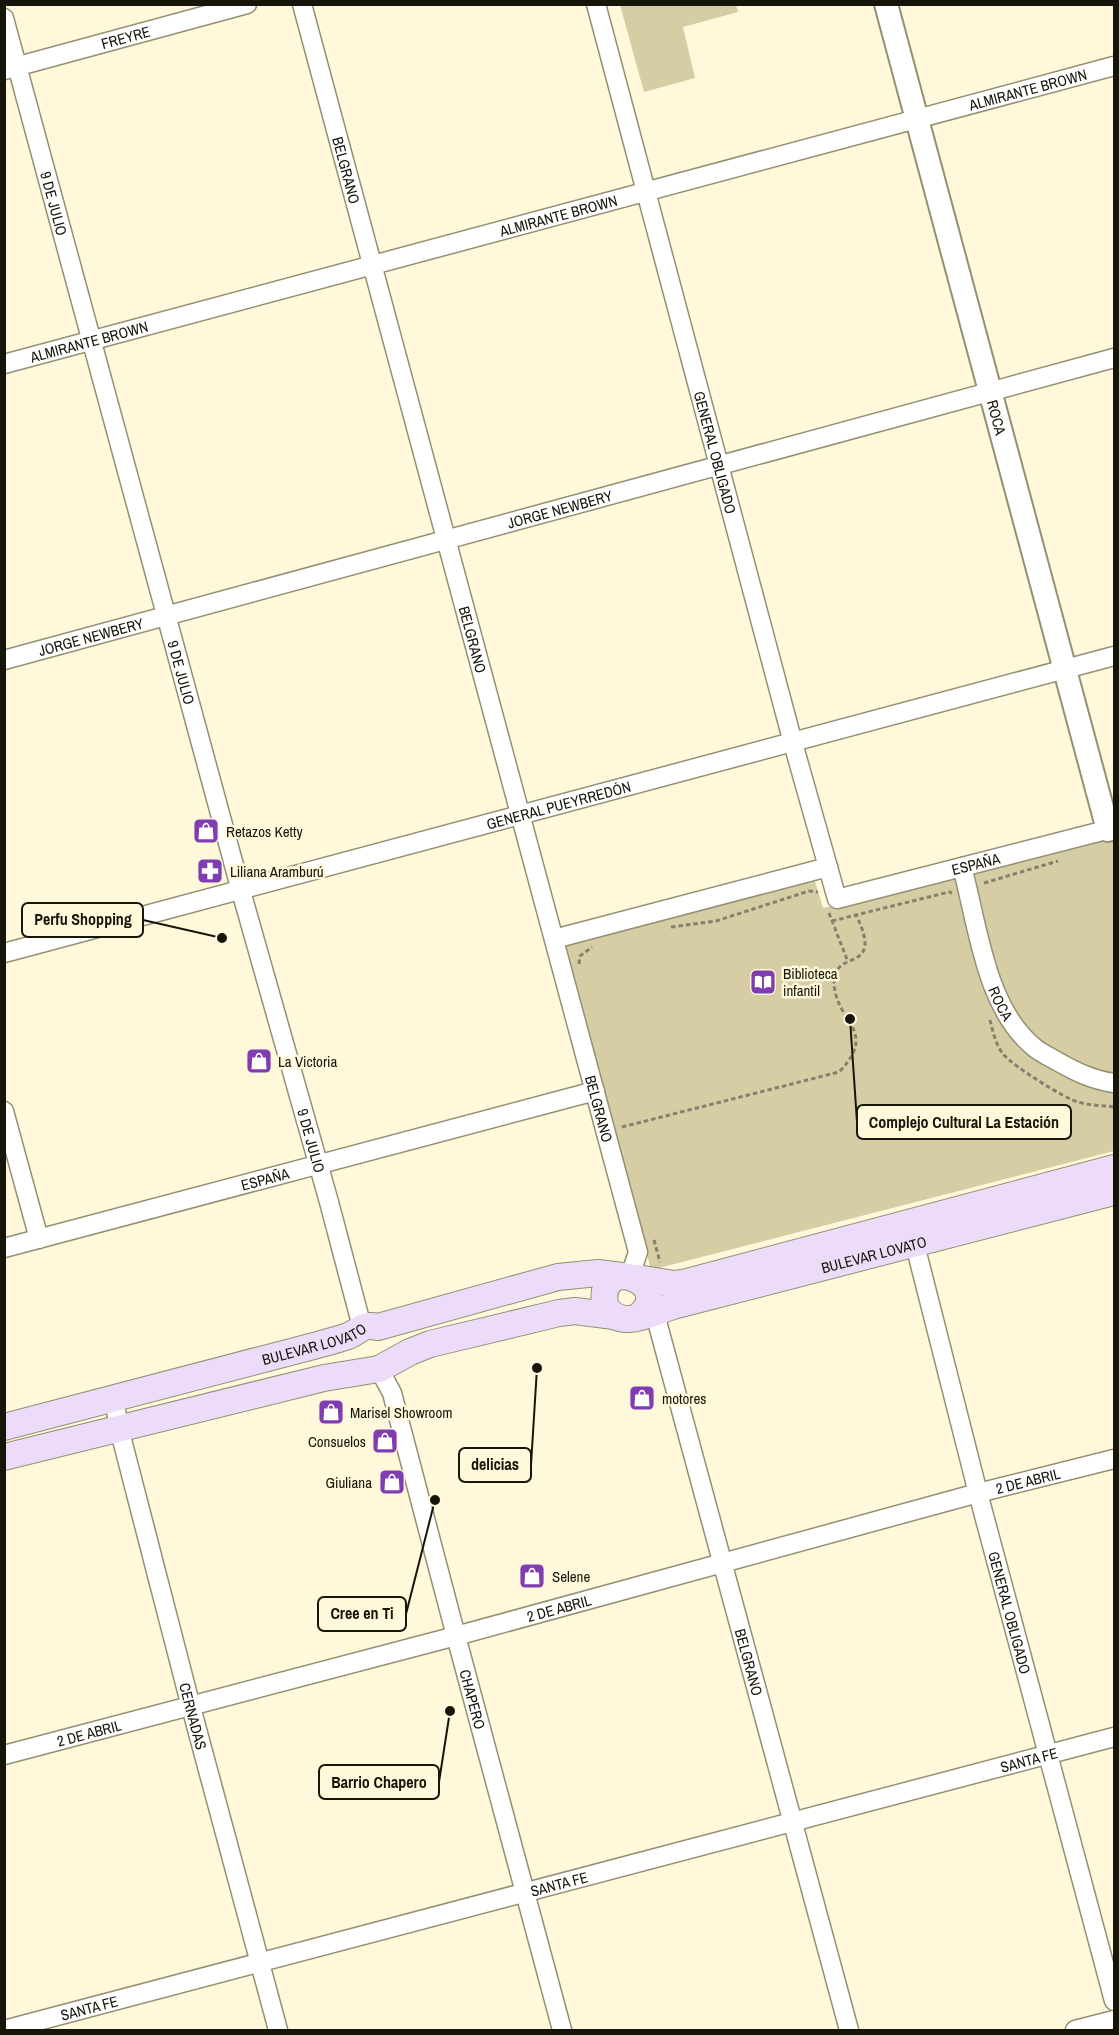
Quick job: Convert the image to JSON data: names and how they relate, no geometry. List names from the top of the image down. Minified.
{"streets":{"main road":["9 DE JULIO","BULEVAR LOVATO"],"street":["FREYRE","ALMIRANTE BROWN","BELGRANO","ROCA","GENERAL OBLIGADO","JORGE NEWBERY","GENERAL PUEYRREDÓN","ESPAÑA","2 DE ABRIL","CHAPERO","CERNADAS","SANTA FE"]},"crossings":[["FREYRE","9 DE JULIO"],["ALMIRANTE BROWN","BELGRANO"],["ALMIRANTE BROWN","9 DE JULIO"],["ALMIRANTE BROWN","ROCA"],["ALMIRANTE BROWN","GENERAL OBLIGADO"],["BELGRANO","JORGE NEWBERY"],["BELGRANO","GENERAL PUEYRREDÓN"],["BELGRANO","ESPAÑA"],["BELGRANO","BULEVAR LOVATO"],["BELGRANO","2 DE ABRIL"],["BELGRANO","SANTA FE"],["9 DE JULIO","JORGE NEWBERY"],["9 DE JULIO","GENERAL PUEYRREDÓN"],["9 DE JULIO","ESPAÑA"],["9 DE JULIO","BULEVAR LOVATO"],["9 DE JULIO","CHAPERO"],["ROCA","JORGE NEWBERY"],["ROCA","GENERAL PUEYRREDÓN"],["ROCA","ESPAÑA"],["GENERAL OBLIGADO","JORGE NEWBERY"],["GENERAL OBLIGADO","GENERAL PUEYRREDÓN"],["GENERAL OBLIGADO","ESPAÑA"],["GENERAL OBLIGADO","BULEVAR LOVATO"],["GENERAL OBLIGADO","2 DE ABRIL"],["GENERAL OBLIGADO","SANTA FE"],["BULEVAR LOVATO","CHAPERO"],["BULEVAR LOVATO","CERNADAS"],["2 DE ABRIL","CHAPERO"],["2 DE ABRIL","CERNADAS"],["CHAPERO","SANTA FE"],["CERNADAS","SANTA FE"]],"places":{"shop":["Retazos Ketty","La Victoria","motores","Marisel Showroom","Consuelos","Giuliana","Selene"],"pharmacy":["Liliana Aramburú"],"other":["Perfu Shopping","Complejo Cultural La Estación","delicias","Cree en Ti","Barrio Chapero"],"library":["Biblioteca infantil"]}}
